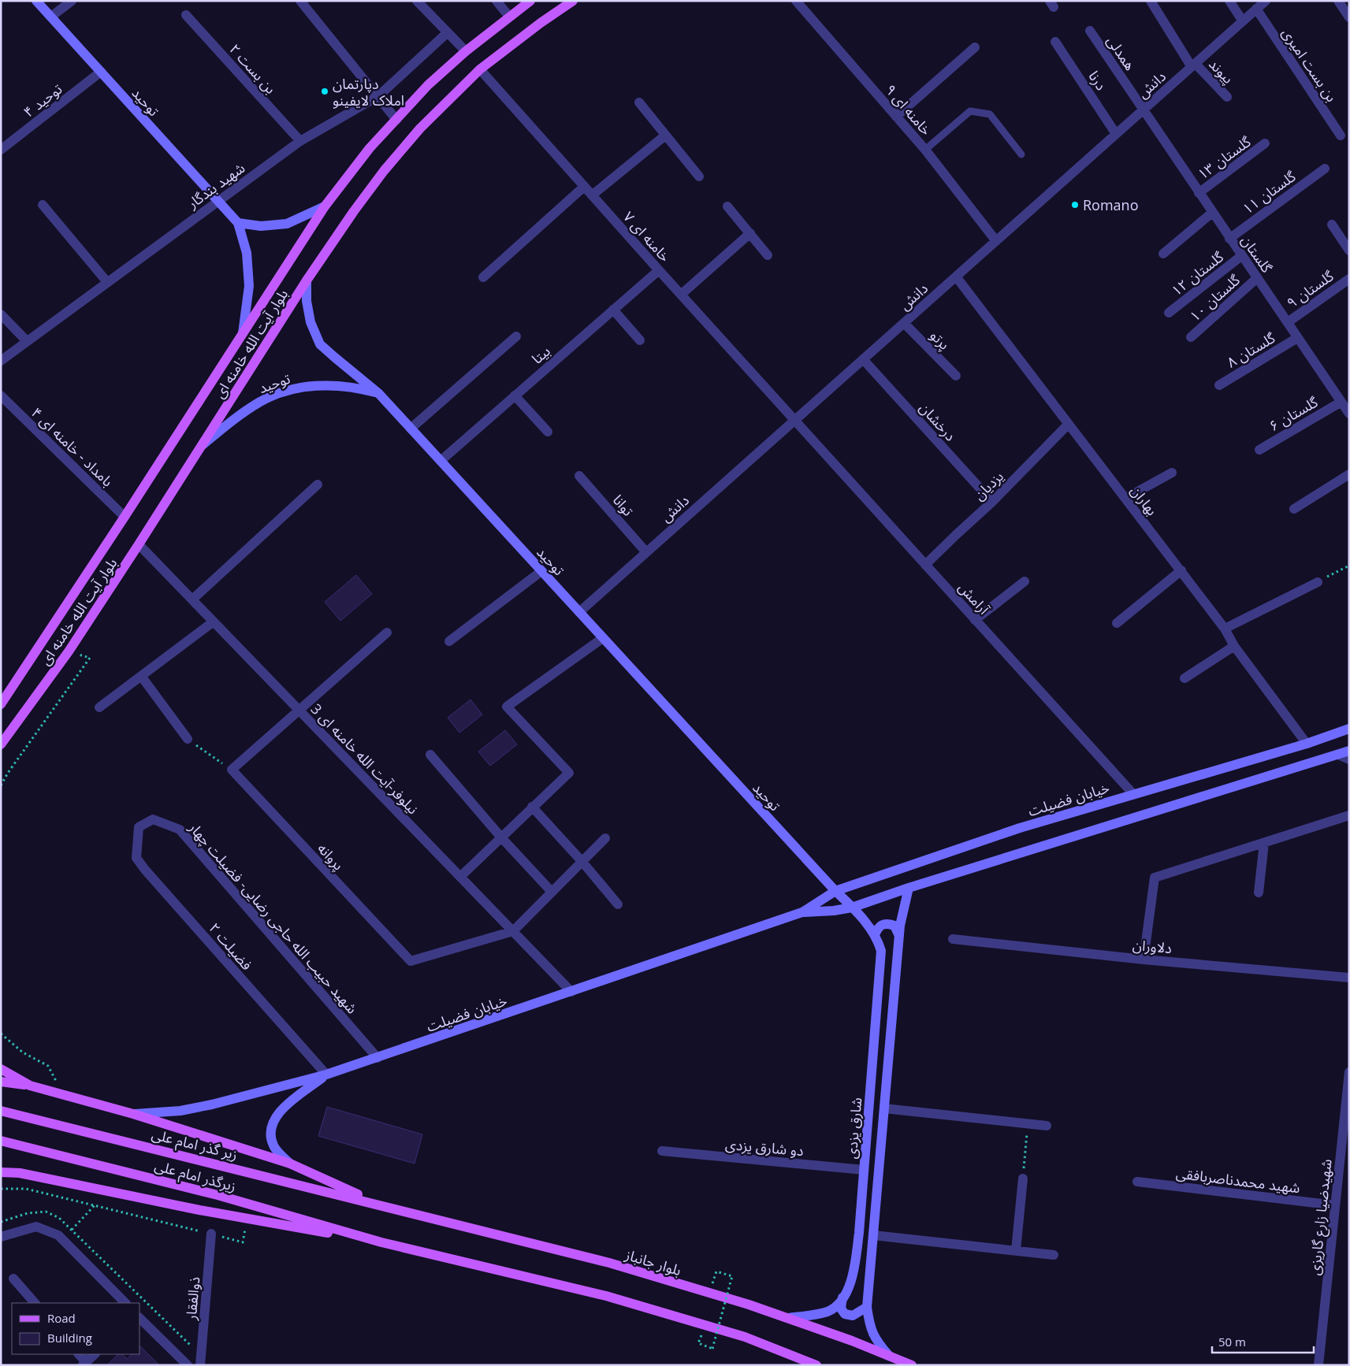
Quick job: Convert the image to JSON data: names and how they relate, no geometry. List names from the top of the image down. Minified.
{"streets":{"main road":["بلوار آیت الله خامنه ای","زیر گذر امام علی","زیرگذر امام علی","بلوار جانباز"],"street":["همدلی","بن بست امیری","بن بست ۲","پیوند","درنا","دانش","توحید ۴","توحید","خامنه ای ۹","گلستان ۱۳","شهید بندگار","گلستان ۱۱","خامنه ای ۷","گلستان","گلستان ۱۲","گلستان ۹","گلستان ۱۰","پرتو","گلستان ۸","بیتا","گلستان ۶","درخشان","بامداد - خامنه ای ۴","یزدیان","بهاران","توانا","آرامش","نیلوفر-آیت الله خامنه ای 3","خیابان فضیلت","پروانه","شهید حبیب الله حاجی رضایی- فضیلت چهار","فضیلت ۲","دلاوران","شارق یزدی","دو شارق یزدی","شهید محمدناصربافقی","شهیدضیا زارع گاریزی","ذوالفقار"]},"crossings":[["همدلی","دانش"],["همدلی","گلستان"],["بن بست امیری","دانش"],["بن بست ۲","شهید بندگار"],["پیوند","دانش"],["درنا","دانش"],["دانش","توحید"],["دانش","خامنه ای ۹"],["دانش","خامنه ای ۷"],["دانش","گلستان"],["دانش","پرتو"],["دانش","درخشان"],["دانش","بهاران"],["دانش","توانا"],["دانش","آرامش"],["توحید ۴","توحید"],["توحید","شهید بندگار"],["توحید","بلوار آیت الله خامنه ای"],["توحید","بیتا"],["توحید","خیابان فضیلت"],["توحید","شارق یزدی"],["گلستان ۱۳","گلستان"],["گلستان ۱۱","گلستان"],["خامنه ای ۷","بلوار آیت الله خامنه ای"],["خامنه ای ۷","بیتا"],["خامنه ای ۷","آرامش"],["گلستان","گلستان ۱۲"],["گلستان","گلستان ۹"],["گلستان","گلستان ۱۰"],["گلستان","گلستان ۸"],["گلستان","گلستان ۶"],["بلوار آیت الله خامنه ای","بامداد - خامنه ای ۴"],["بلوار آیت الله خامنه ای","نیلوفر-آیت الله خامنه ای 3"],["درخشان","یزدیان"],["یزدیان","بهاران"],["یزدیان","آرامش"],["بهاران","خیابان فضیلت"],["آرامش","خیابان فضیلت"],["نیلوفر-آیت الله خامنه ای 3","خیابان فضیلت"],["نیلوفر-آیت الله خامنه ای 3","پروانه"],["خیابان فضیلت","شهید حبیب الله حاجی رضایی- فضیلت چهار"],["خیابان فضیلت","فضیلت ۲"],["خیابان فضیلت","شارق یزدی"],["شهید حبیب الله حاجی رضایی- فضیلت چهار","فضیلت ۲"],["شارق یزدی","دو شارق یزدی"],["شارق یزدی","بلوار جانباز"],["زیر گذر امام علی","بلوار جانباز"],["شهید محمدناصربافقی","شهیدضیا زارع گاریزی"]],"places":["دپارتمان املاک لایفینو","Romano"],"legend":["Road","Building"],"scale_bar":"50 m"}
